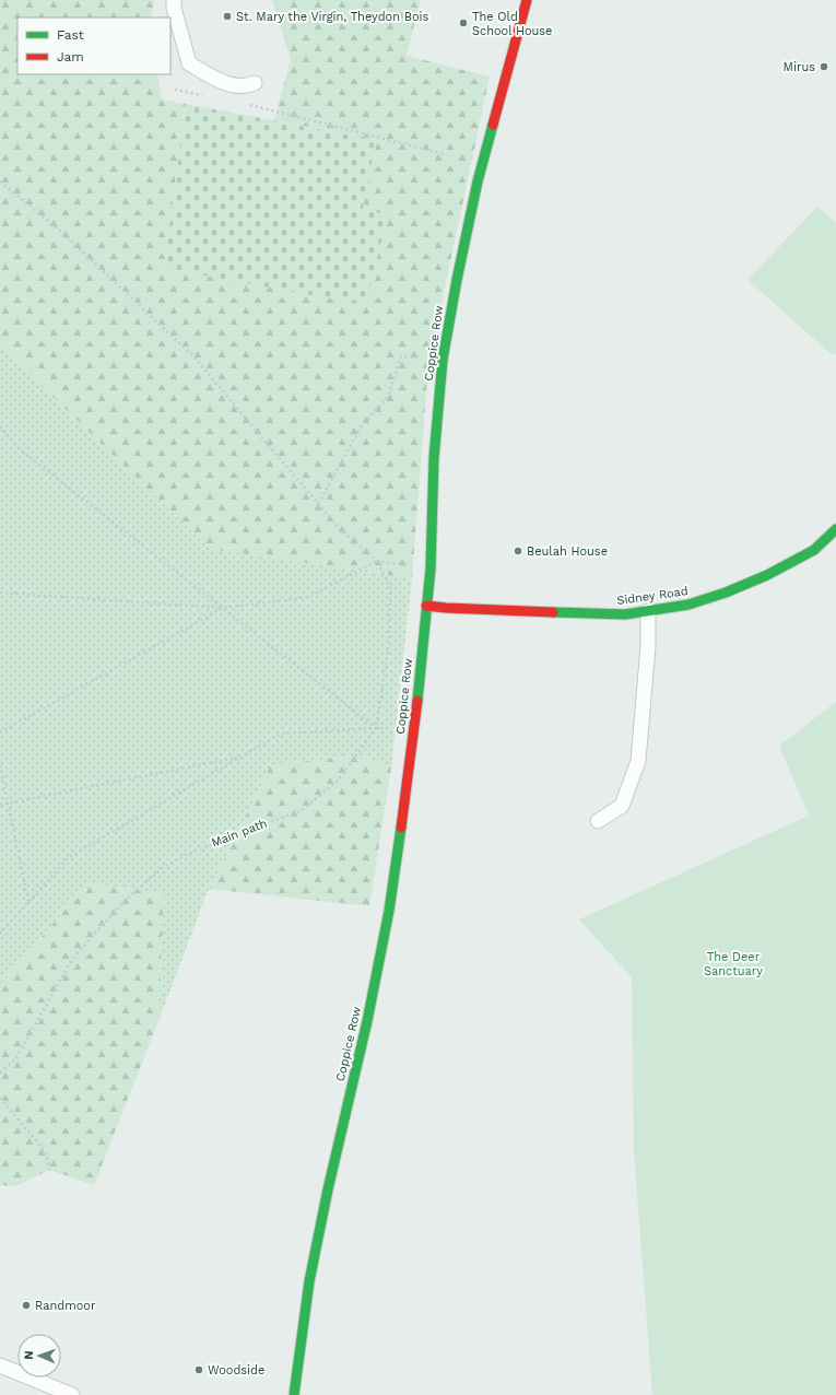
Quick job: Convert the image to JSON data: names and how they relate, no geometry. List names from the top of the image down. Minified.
{"streets":{"main road":["Coppice Row","Sidney Road"],"path":["Main path"]},"crossings":[["Coppice Row","Sidney Road"]],"parks":["The Deer Sanctuary"],"places":["St. Mary the Virgin, Theydon Bois","The Old School House","Mirus","Beulah House","Randmoor","Woodside"],"legend":["Fast","Jam"],"north":"left"}
